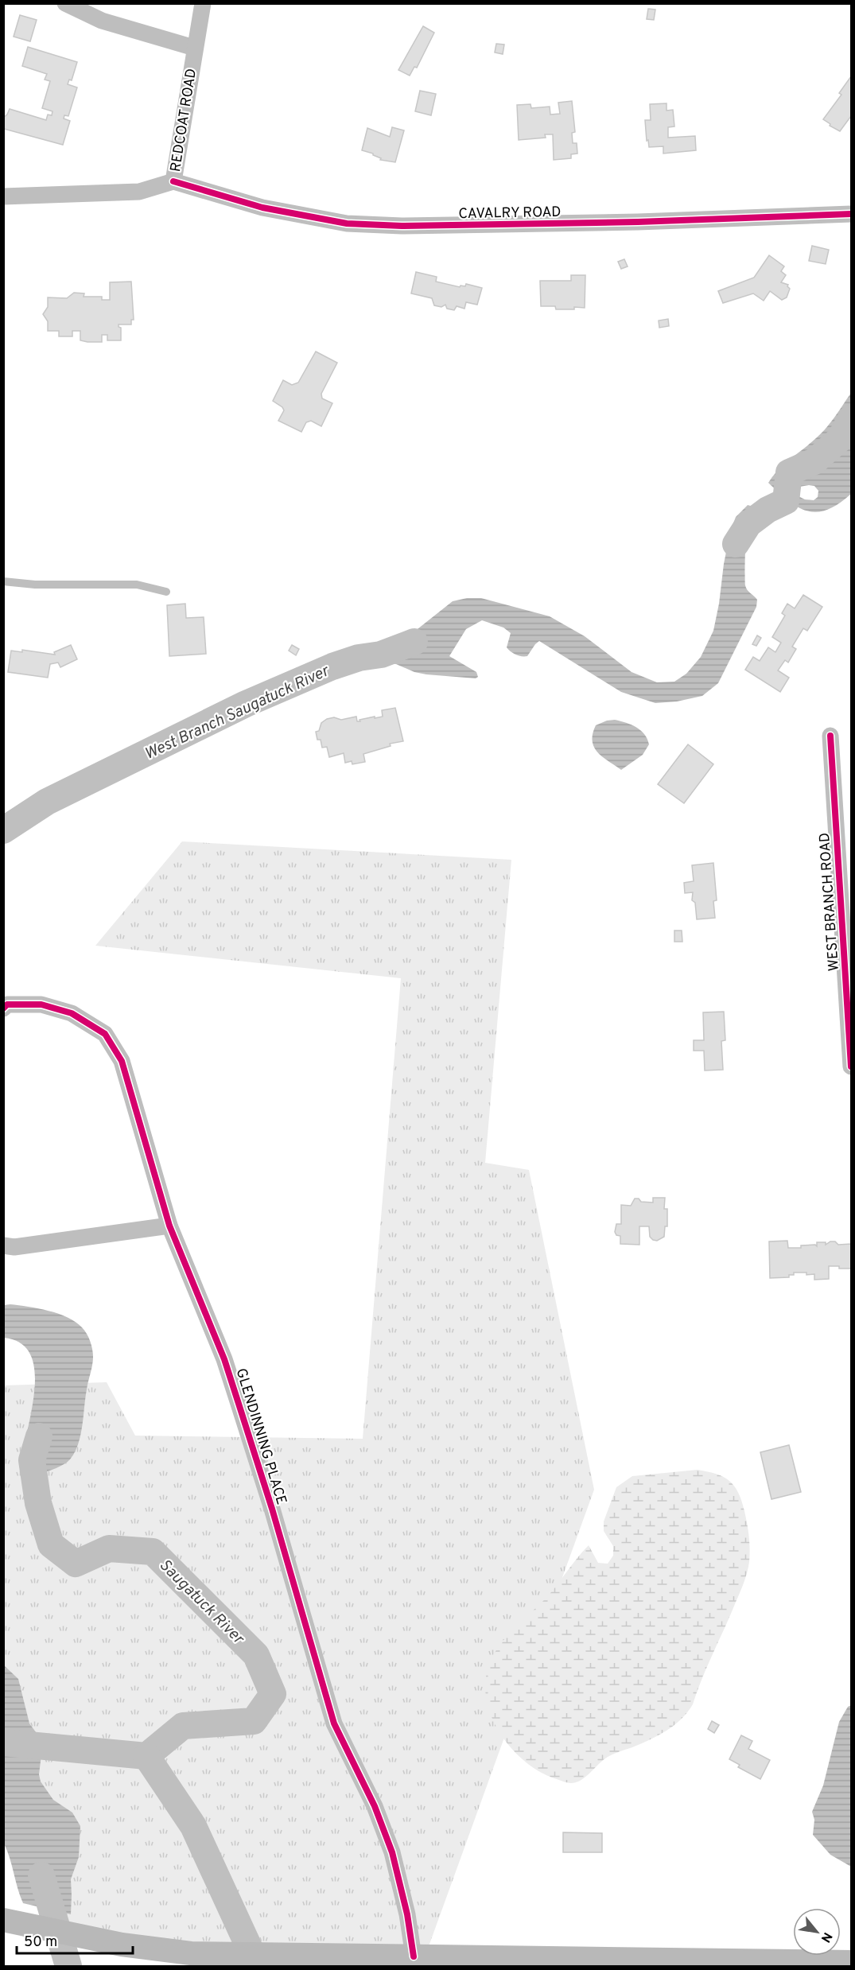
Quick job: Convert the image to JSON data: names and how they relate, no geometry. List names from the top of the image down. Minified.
{"streets":{"street":["REDCOAT ROAD","CAVALRY ROAD","WEST BRANCH ROAD","GLENDINNING PLACE"]},"crossings":[["REDCOAT ROAD","CAVALRY ROAD"]],"water":["West Branch Saugatuck River","Saugatuck River"],"scale_bar":"50 m","north":"bottom right"}
